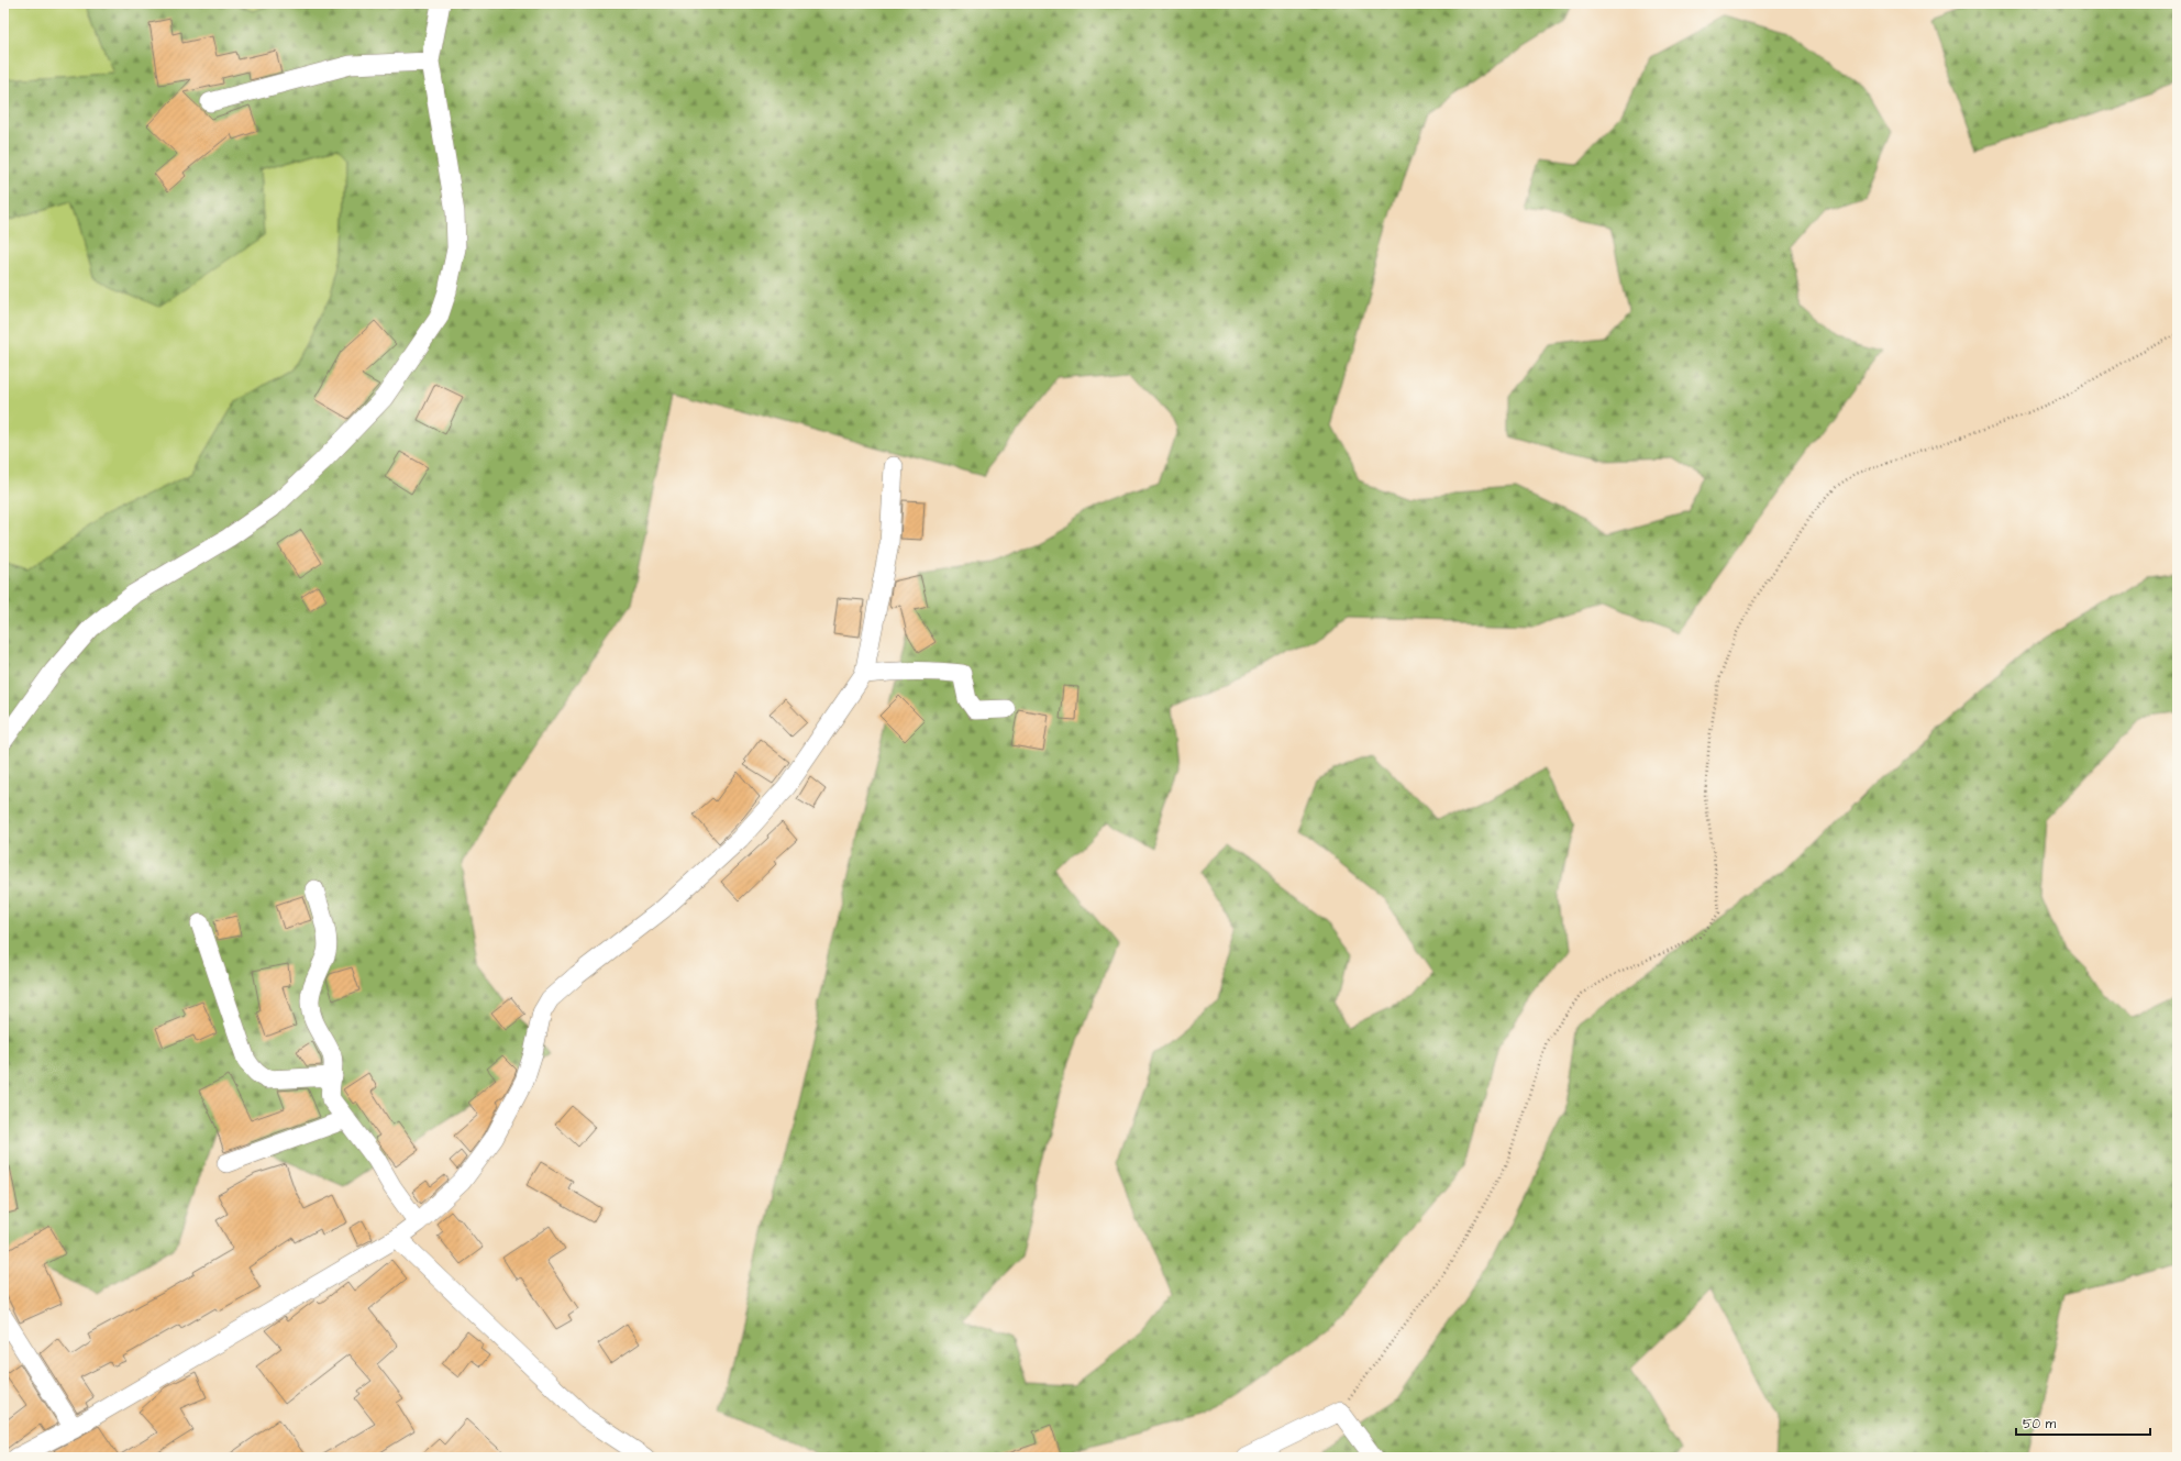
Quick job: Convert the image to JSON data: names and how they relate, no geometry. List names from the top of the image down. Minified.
{"scale_bar":"50 m"}
